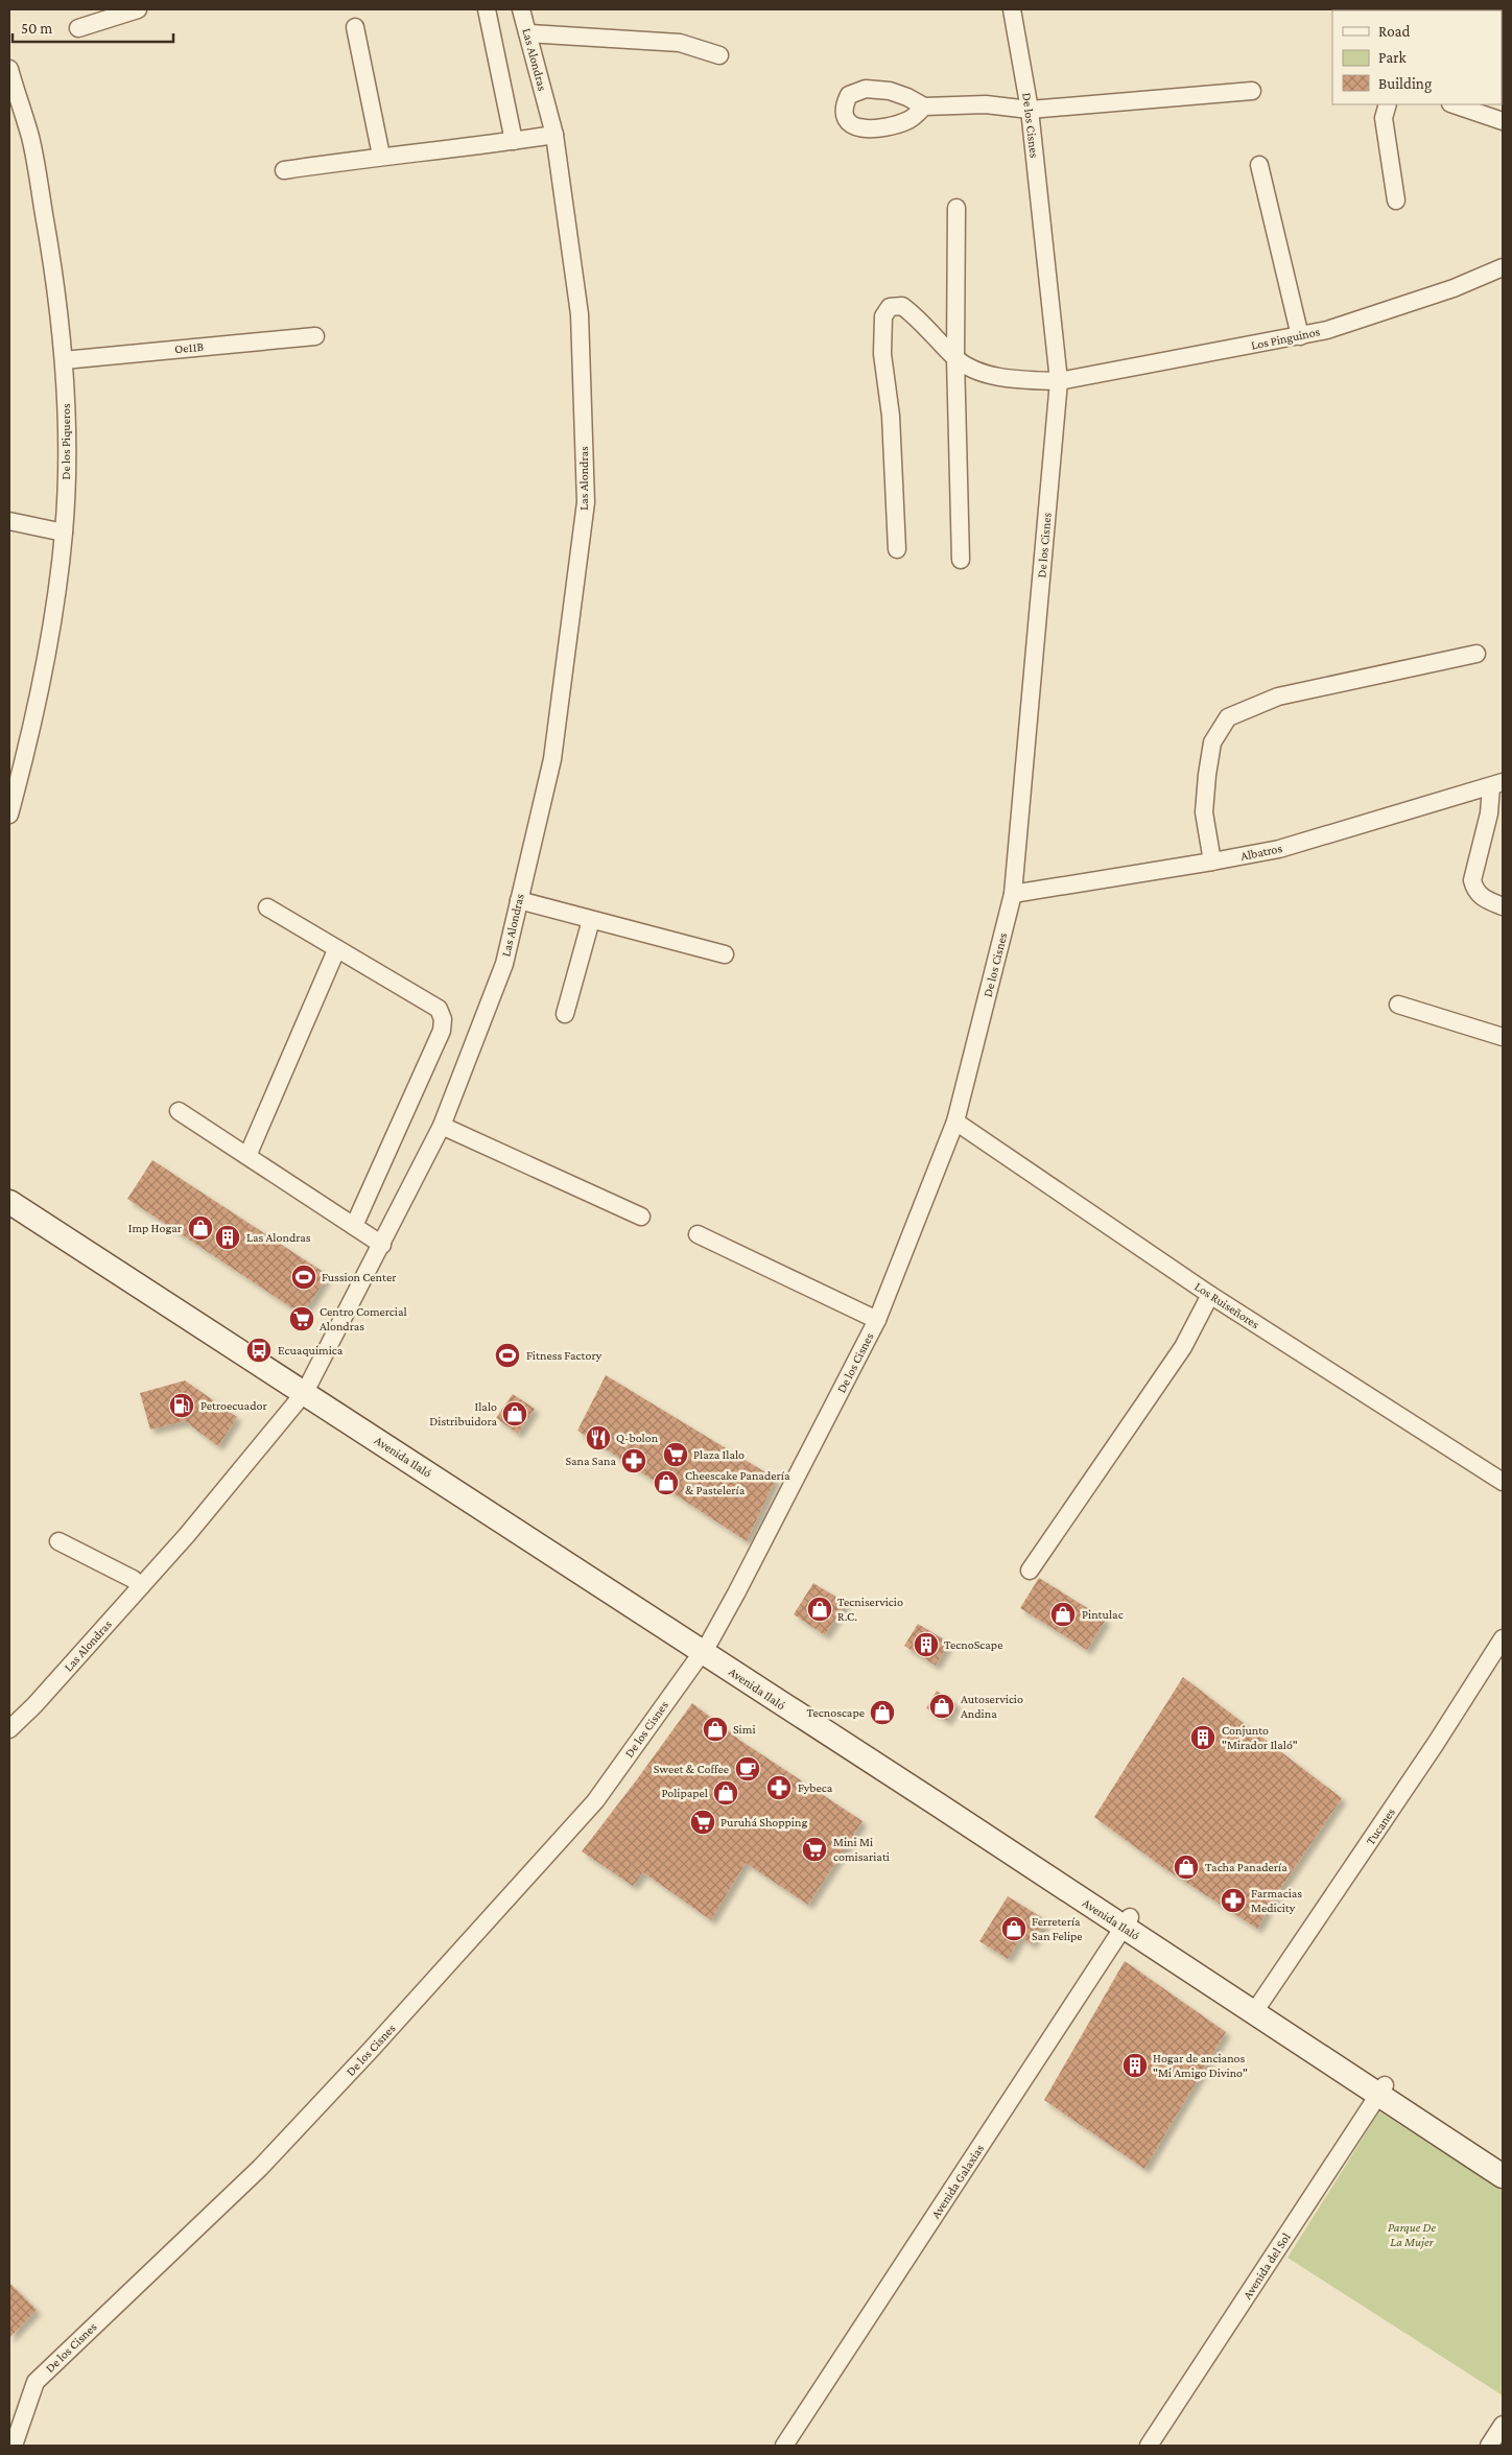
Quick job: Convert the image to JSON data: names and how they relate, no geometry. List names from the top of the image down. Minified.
{"streets":{"main road":["Avenida Ilaló"],"street":["Las Alondras","De los Cisnes","Los Pinguinos","Oe11B","De los Piqueros","Albatros","Los Ruiseñores","Tucanes","Avenida Galaxias","Avenida del Sol"]},"crossings":[["Las Alondras","Avenida Ilaló"],["De los Cisnes","Los Pinguinos"],["De los Cisnes","Albatros"],["De los Cisnes","Los Ruiseñores"],["De los Cisnes","Avenida Ilaló"],["Oe11B","De los Piqueros"],["Avenida Ilaló","Tucanes"],["Avenida Ilaló","Avenida Galaxias"],["Avenida Ilaló","Avenida del Sol"]],"parks":["Parque De La Mujer"],"places":{"shop":["Imp Hogar","Ilalo Distribuidora","Cheescake Panadería & Pastelería","Tecniservicio R.C.","Pintulac","Autoservicio Andina","Tecnoscape","Simi","Polipapel","Tacha Panadería","Ferretería San Felipe"],"building":["Las Alondras","TecnoScape","Conjunto \"Mirador Ilaló\"","Hogar de ancianos \"Mi Amigo Divino\""],"sports":["Fussion Center","Fitness Factory"],"supermarket":["Centro Comercial Alondras","Plaza Ilalo","Puruhá Shopping","Mini Mi comisariati"],"bus stop":["Ecuaquimica"],"fuel station":["Petroecuador"],"restaurant":["Q-bolon"],"pharmacy":["Sana Sana","Fybeca","Farmacias Medicity"],"cafe":["Sweet & Coffee"]},"legend":["Road","Park","Building"],"scale_bar":"50 m"}
